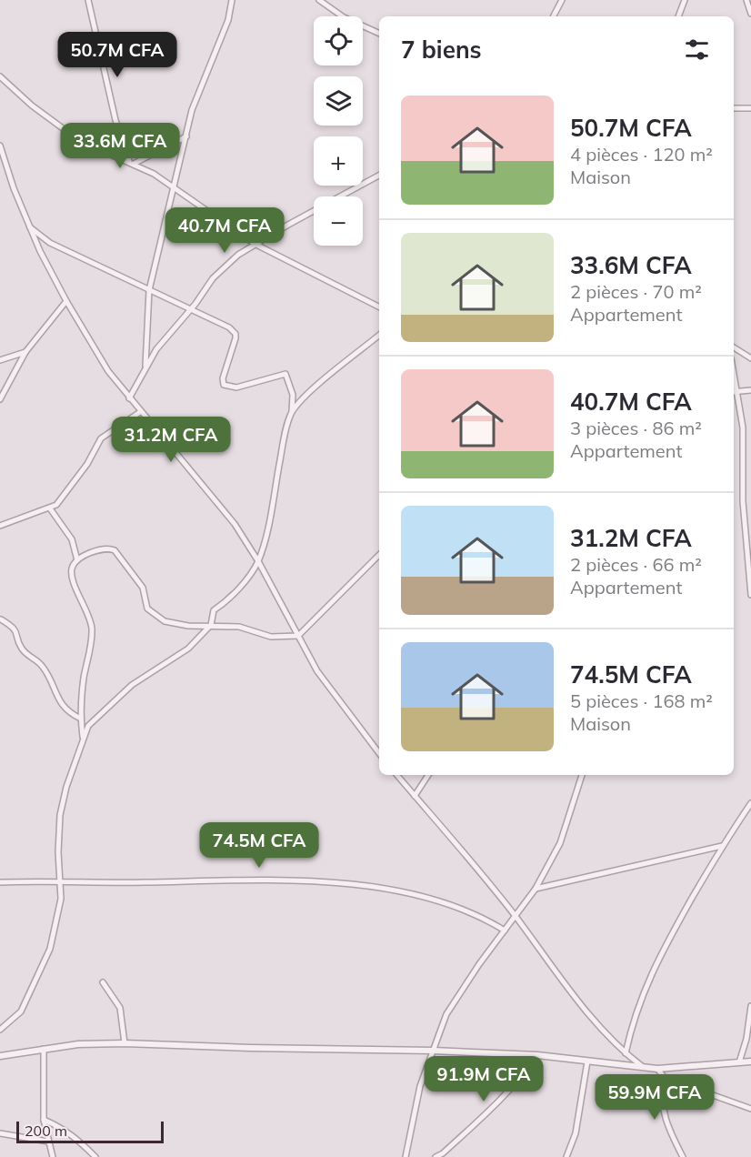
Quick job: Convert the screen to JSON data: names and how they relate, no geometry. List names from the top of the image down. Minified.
{"scale_bar":"200 m","page":{"map_buttons":["+","−"],"heading":"7 biens","price":["50.7M CFA","33.6M CFA","40.7M CFA","31.2M CFA","74.5M CFA","91.9M CFA","59.9M CFA"],"list":[{"name":"50.7M CFA","note":"4 pièces · 120 m² · Maison"},{"name":"33.6M CFA","note":"2 pièces · 70 m² · Appartement"},{"name":"40.7M CFA","note":"3 pièces · 86 m² · Appartement"},{"name":"31.2M CFA","note":"2 pièces · 66 m² · Appartement"},{"name":"74.5M CFA","note":"5 pièces · 168 m² · Maison"}],"scale":"200 m"}}
